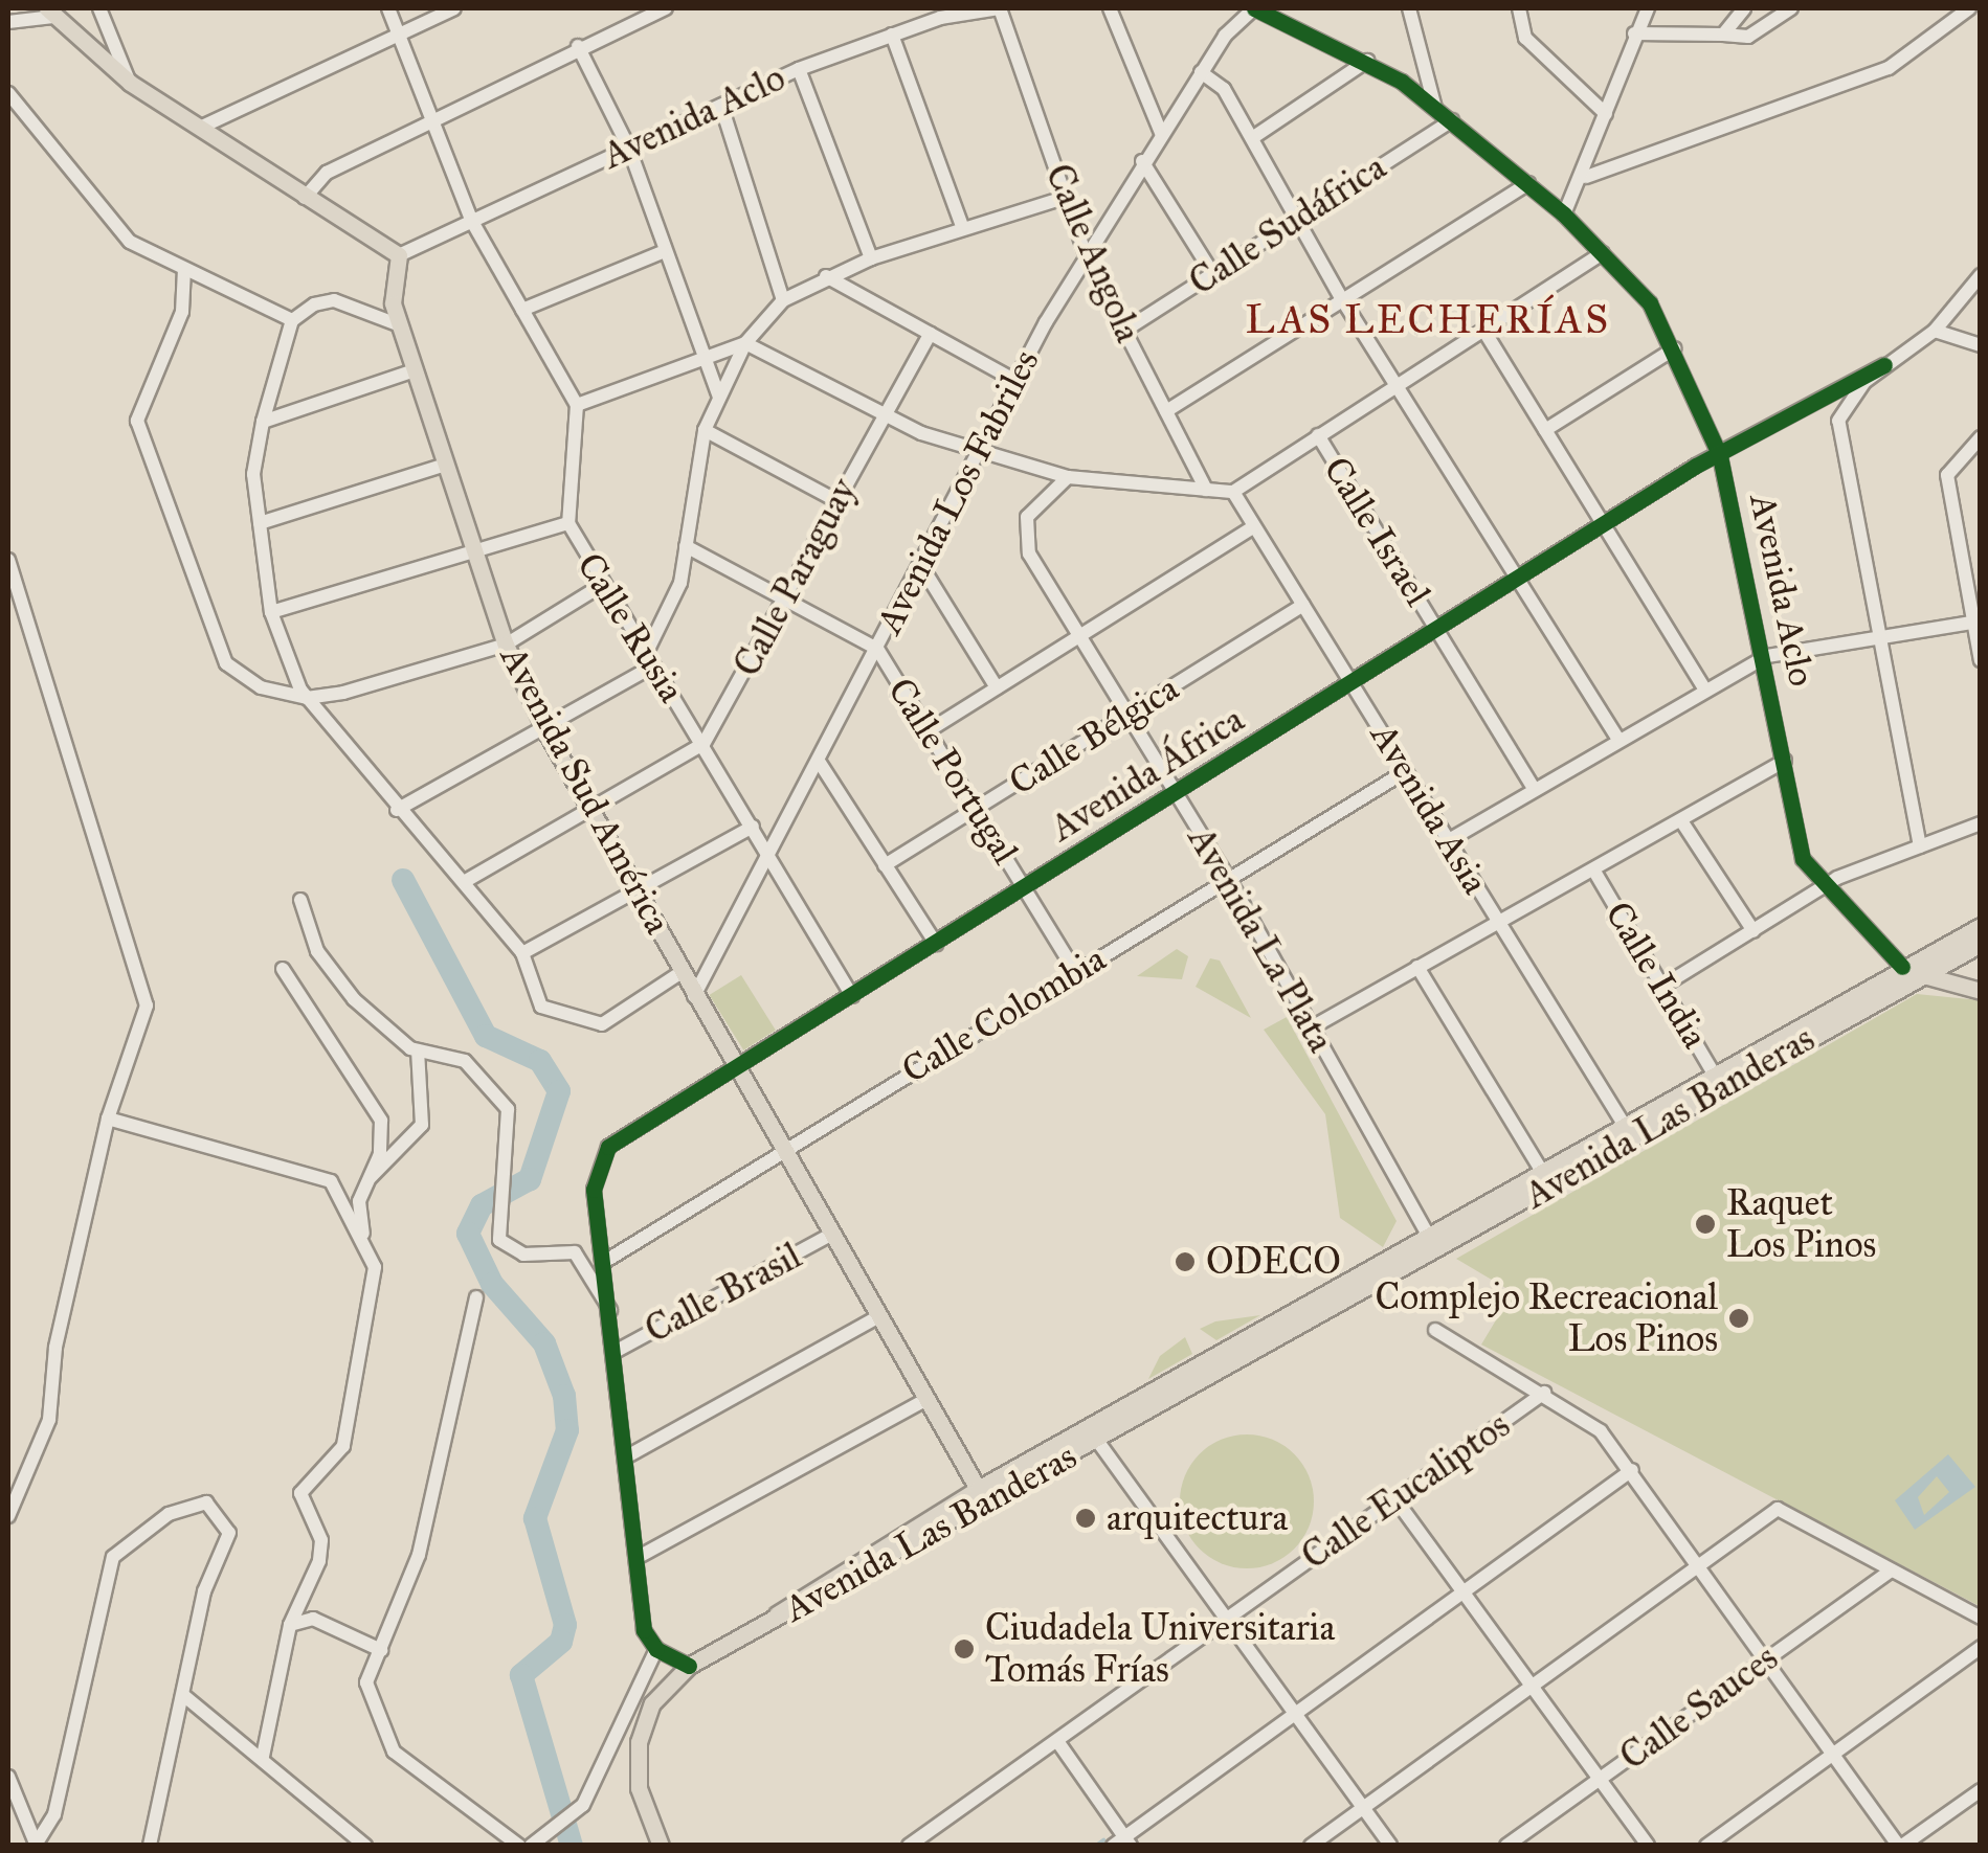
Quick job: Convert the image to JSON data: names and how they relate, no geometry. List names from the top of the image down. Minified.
{"streets":{"main road":["Avenida Aclo","Avenida Sud América","Avenida Las Banderas"],"street":["Calle Sudáfrica","Calle Angola","Avenida Los Fabriles","Calle Israel","Calle Paraguay","Calle Rusia","Calle Bélgica","Calle Portugal","Avenida África","Avenida Asia","Avenida La Plata","Calle India","Calle Colombia","Calle Brasil","Calle Eucaliptos","Calle Sauces"]},"crossings":[["Avenida Aclo","Calle Sudáfrica"],["Avenida Aclo","Calle Angola"],["Avenida Aclo","Avenida Los Fabriles"],["Avenida Aclo","Avenida África"],["Avenida Aclo","Avenida Sud América"],["Avenida Aclo","Avenida Las Banderas"],["Calle Sudáfrica","Calle Angola"],["Calle Angola","Avenida Los Fabriles"],["Avenida Los Fabriles","Calle Rusia"],["Avenida Los Fabriles","Calle Portugal"],["Avenida Los Fabriles","Avenida Sud América"],["Calle Israel","Avenida África"],["Calle Paraguay","Calle Rusia"],["Calle Paraguay","Calle Portugal"],["Calle Paraguay","Avenida Sud América"],["Calle Rusia","Avenida África"],["Calle Bélgica","Calle Portugal"],["Calle Bélgica","Avenida Asia"],["Calle Bélgica","Avenida La Plata"],["Calle Portugal","Avenida África"],["Calle Portugal","Calle Colombia"],["Avenida África","Avenida Sud América"],["Avenida África","Avenida Asia"],["Avenida África","Avenida La Plata"],["Avenida África","Calle Colombia"],["Avenida Sud América","Calle Colombia"],["Avenida Sud América","Avenida Las Banderas"],["Avenida Sud América","Calle Brasil"],["Avenida Asia","Calle Colombia"],["Avenida Asia","Avenida Las Banderas"],["Avenida La Plata","Calle Colombia"],["Avenida La Plata","Avenida Las Banderas"],["Calle India","Avenida Las Banderas"]],"districts":["LAS LECHERÍAS"],"places":["Raquet Los Pinos","ODECO","Complejo Recreacional Los Pinos","arquitectura","Ciudadela Universitaria Tomás Frías"]}
